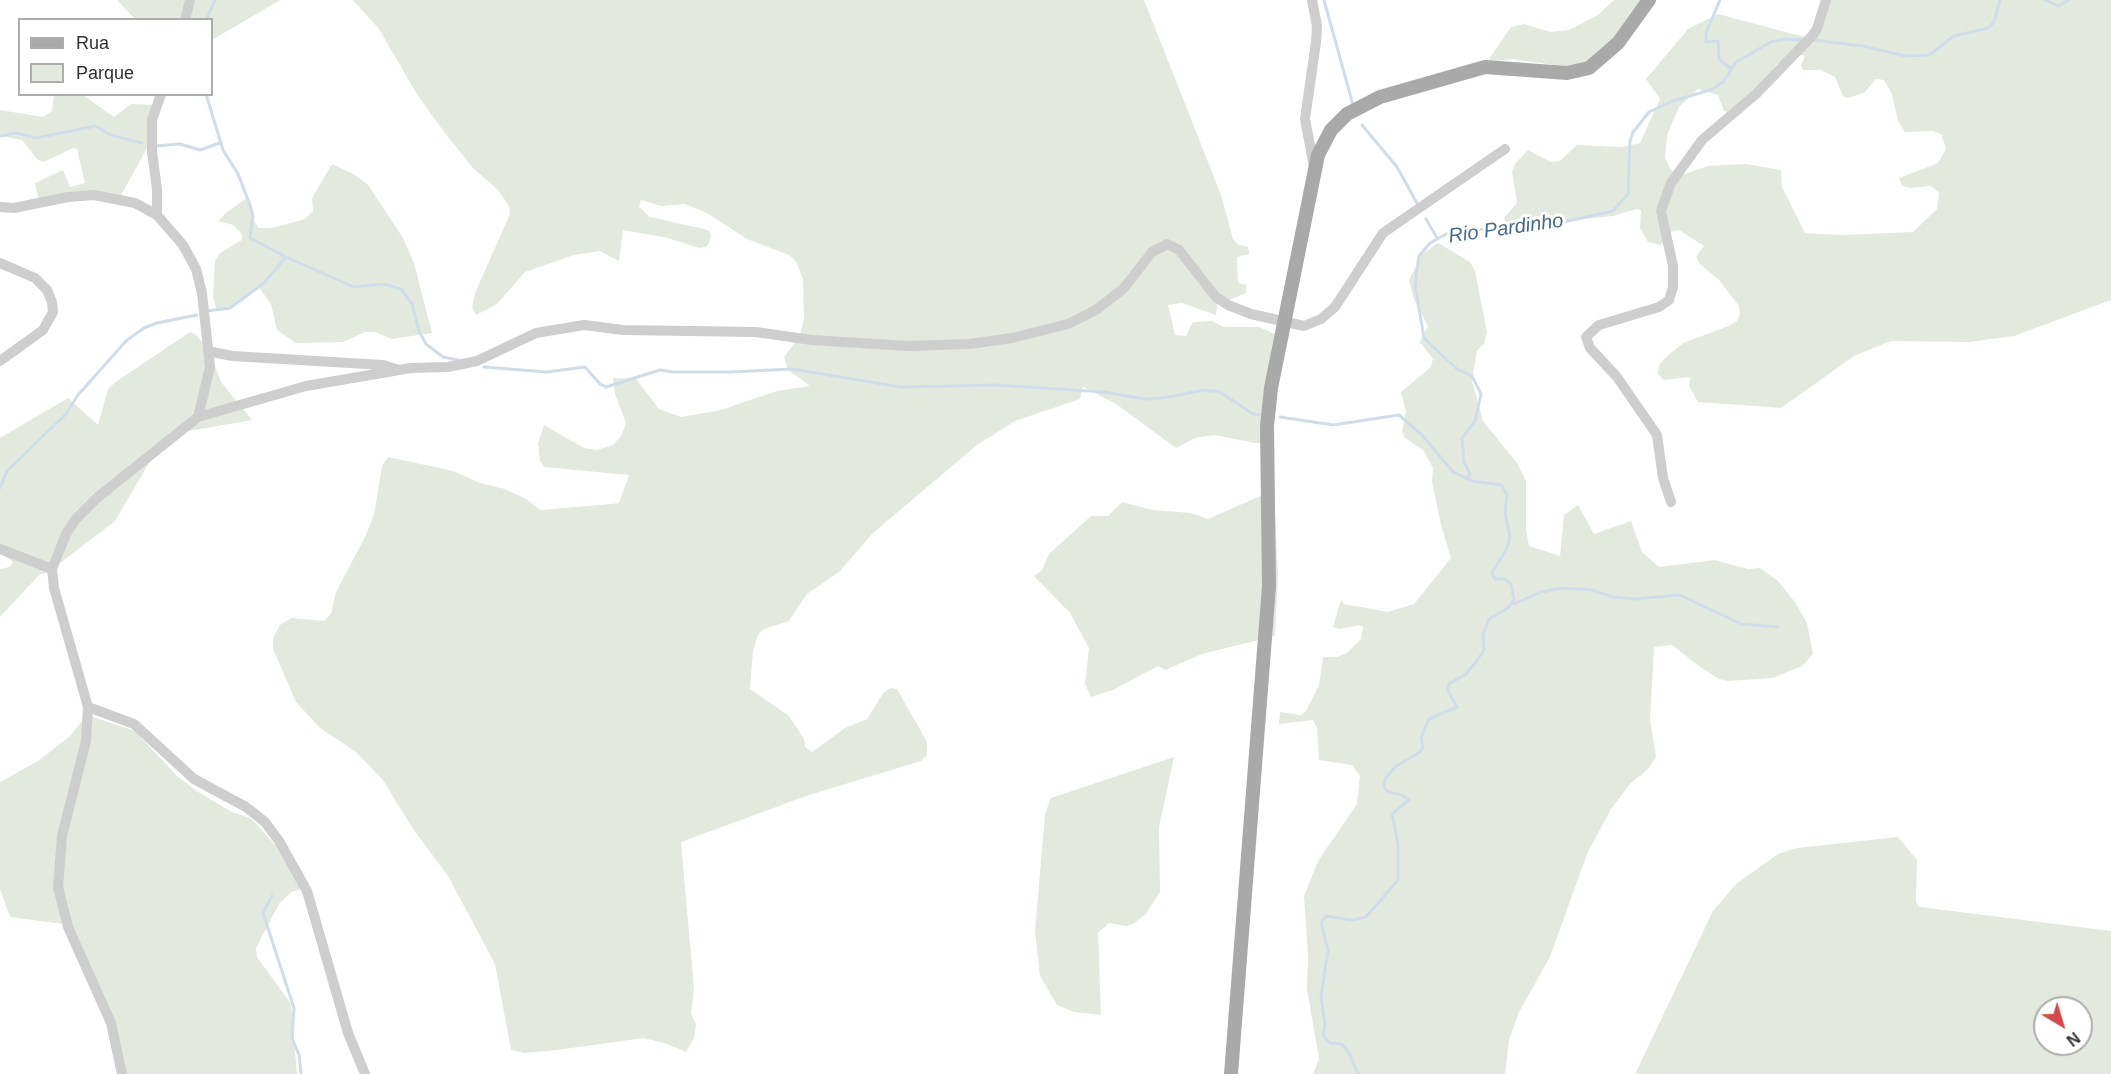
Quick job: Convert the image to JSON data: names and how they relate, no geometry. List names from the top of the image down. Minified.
{"water":["Rio Pardinho"],"legend":["Rua","Parque"],"north":"bottom right"}
